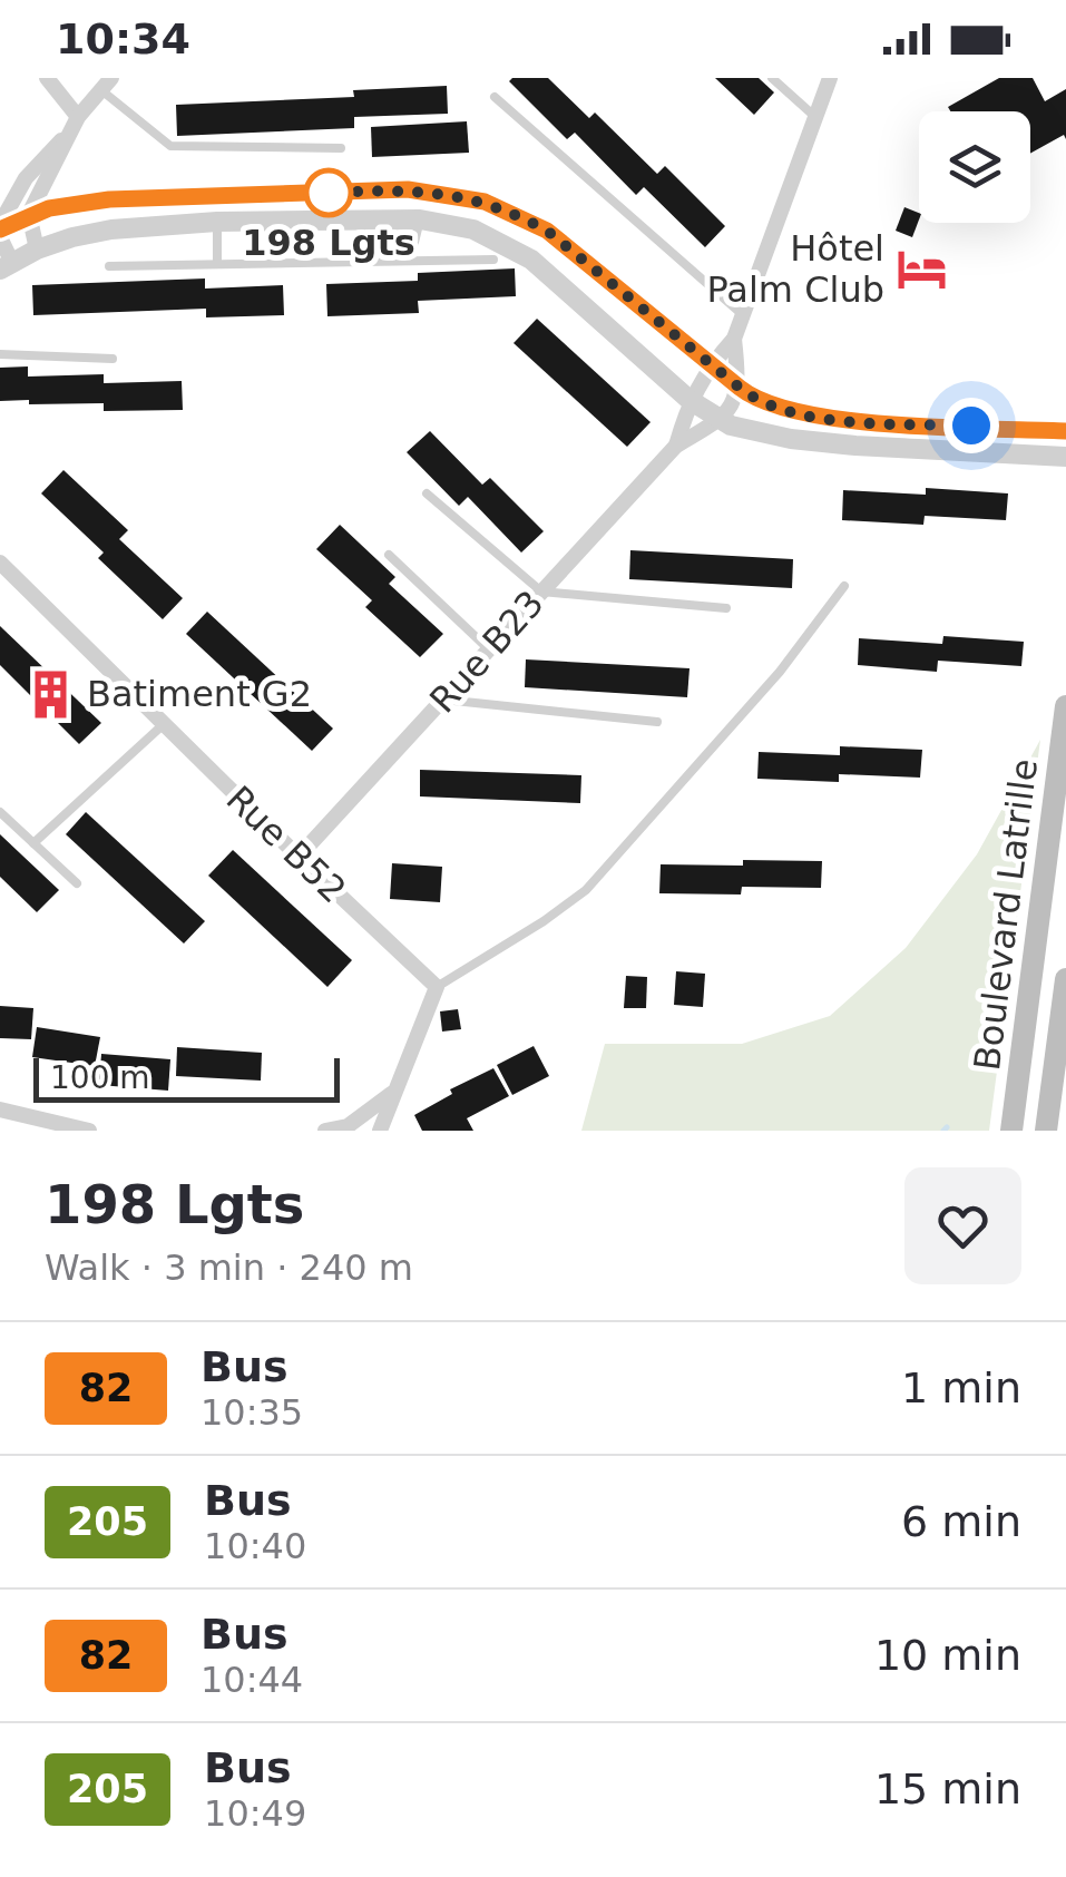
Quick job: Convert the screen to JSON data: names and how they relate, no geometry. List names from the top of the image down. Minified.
{"streets":{"main road":["Boulevard Latrille"],"street":["Rue B23","Rue B52"]},"crossings":[["Rue B23","Rue B52"]],"places":{"other":["198 Lgts"],"hotel":["Hôtel Palm Club"],"building":["Batiment G2"]},"lines":["bus line 82"],"scale_bar":"100 m","page":{"status":"10:34","scale":"100 m","heading":["198 Lgts","Walk · 3 min · 240 m"],"list":[{"mark":"82","name":"Bus","note":"10:35","value":"1 min"},{"mark":"205","name":"Bus","note":"10:40","value":"6 min"},{"mark":"82","name":"Bus","note":"10:44","value":"10 min"},{"mark":"205","name":"Bus","note":"10:49","value":"15 min"}]}}
